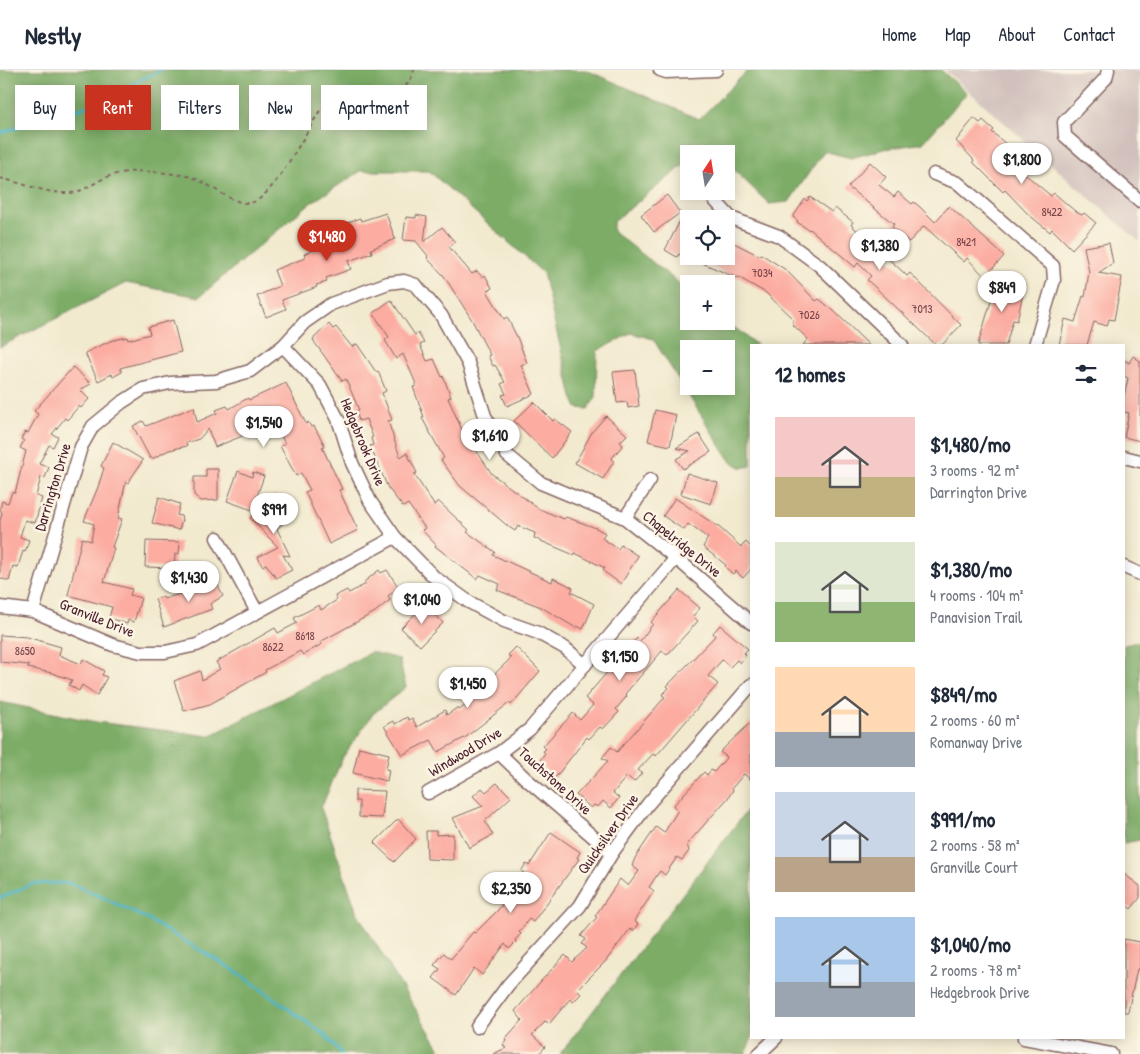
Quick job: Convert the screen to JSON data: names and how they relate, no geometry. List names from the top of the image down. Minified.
{"streets":{"street":["Hedgebrook Drive","Darrington Drive","Chapelridge Drive","Granville Drive","Windwood Drive","Touchstone Drive","Quicksilver Drive"]},"crossings":[["Hedgebrook Drive","Darrington Drive"],["Hedgebrook Drive","Granville Drive"],["Hedgebrook Drive","Windwood Drive"],["Darrington Drive","Chapelridge Drive"],["Darrington Drive","Granville Drive"],["Chapelridge Drive","Windwood Drive"],["Windwood Drive","Touchstone Drive"],["Touchstone Drive","Quicksilver Drive"]],"house_numbers":["8422","8421","7034","7013","7026","8618","8622","8650"],"north":"top","page":{"header":"Nestly","nav":["Home","Map","About","Contact"],"chip":["Buy","Rent","Filters","New","Apartment"],"price":["$1,800","$1,480","$1,380","$849","$1,540","$1,610","$991","$1,430","$1,040","$1,150","$1,450","$2,350"],"map_buttons":["+","−"],"heading":"12 homes","list":[{"name":"$1,480/mo","note":"3 rooms · 92 m² · Darrington Drive"},{"name":"$1,380/mo","note":"4 rooms · 104 m² · Panavision Trail"},{"name":"$849/mo","note":"2 rooms · 60 m² · Romanway Drive"},{"name":"$991/mo","note":"2 rooms · 58 m² · Granville Court"},{"name":"$1,040/mo","note":"2 rooms · 78 m² · Hedgebrook Drive"}]}}
